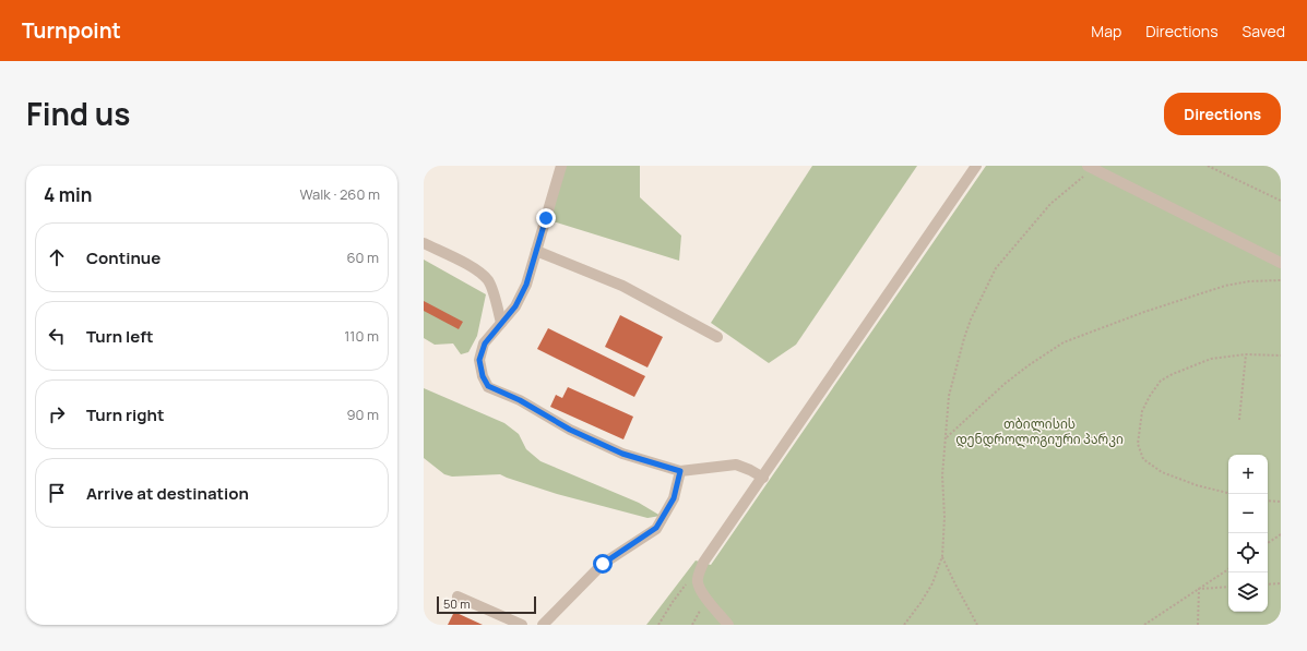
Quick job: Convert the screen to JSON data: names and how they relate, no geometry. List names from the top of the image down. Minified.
{"parks":["თბილისის დენდროლოგიური პარკი"],"scale_bar":"50 m","page":{"header":"Turnpoint","nav":["Map","Directions","Saved"],"title":"Find us","buttons":"Directions","heading":["4 min","Walk · 260 m"],"list":[["Continue","60 m"],["Turn left","110 m"],["Turn right","90 m"],"Arrive at destination"],"map_buttons":["+","−"],"scale":"50 m"}}
